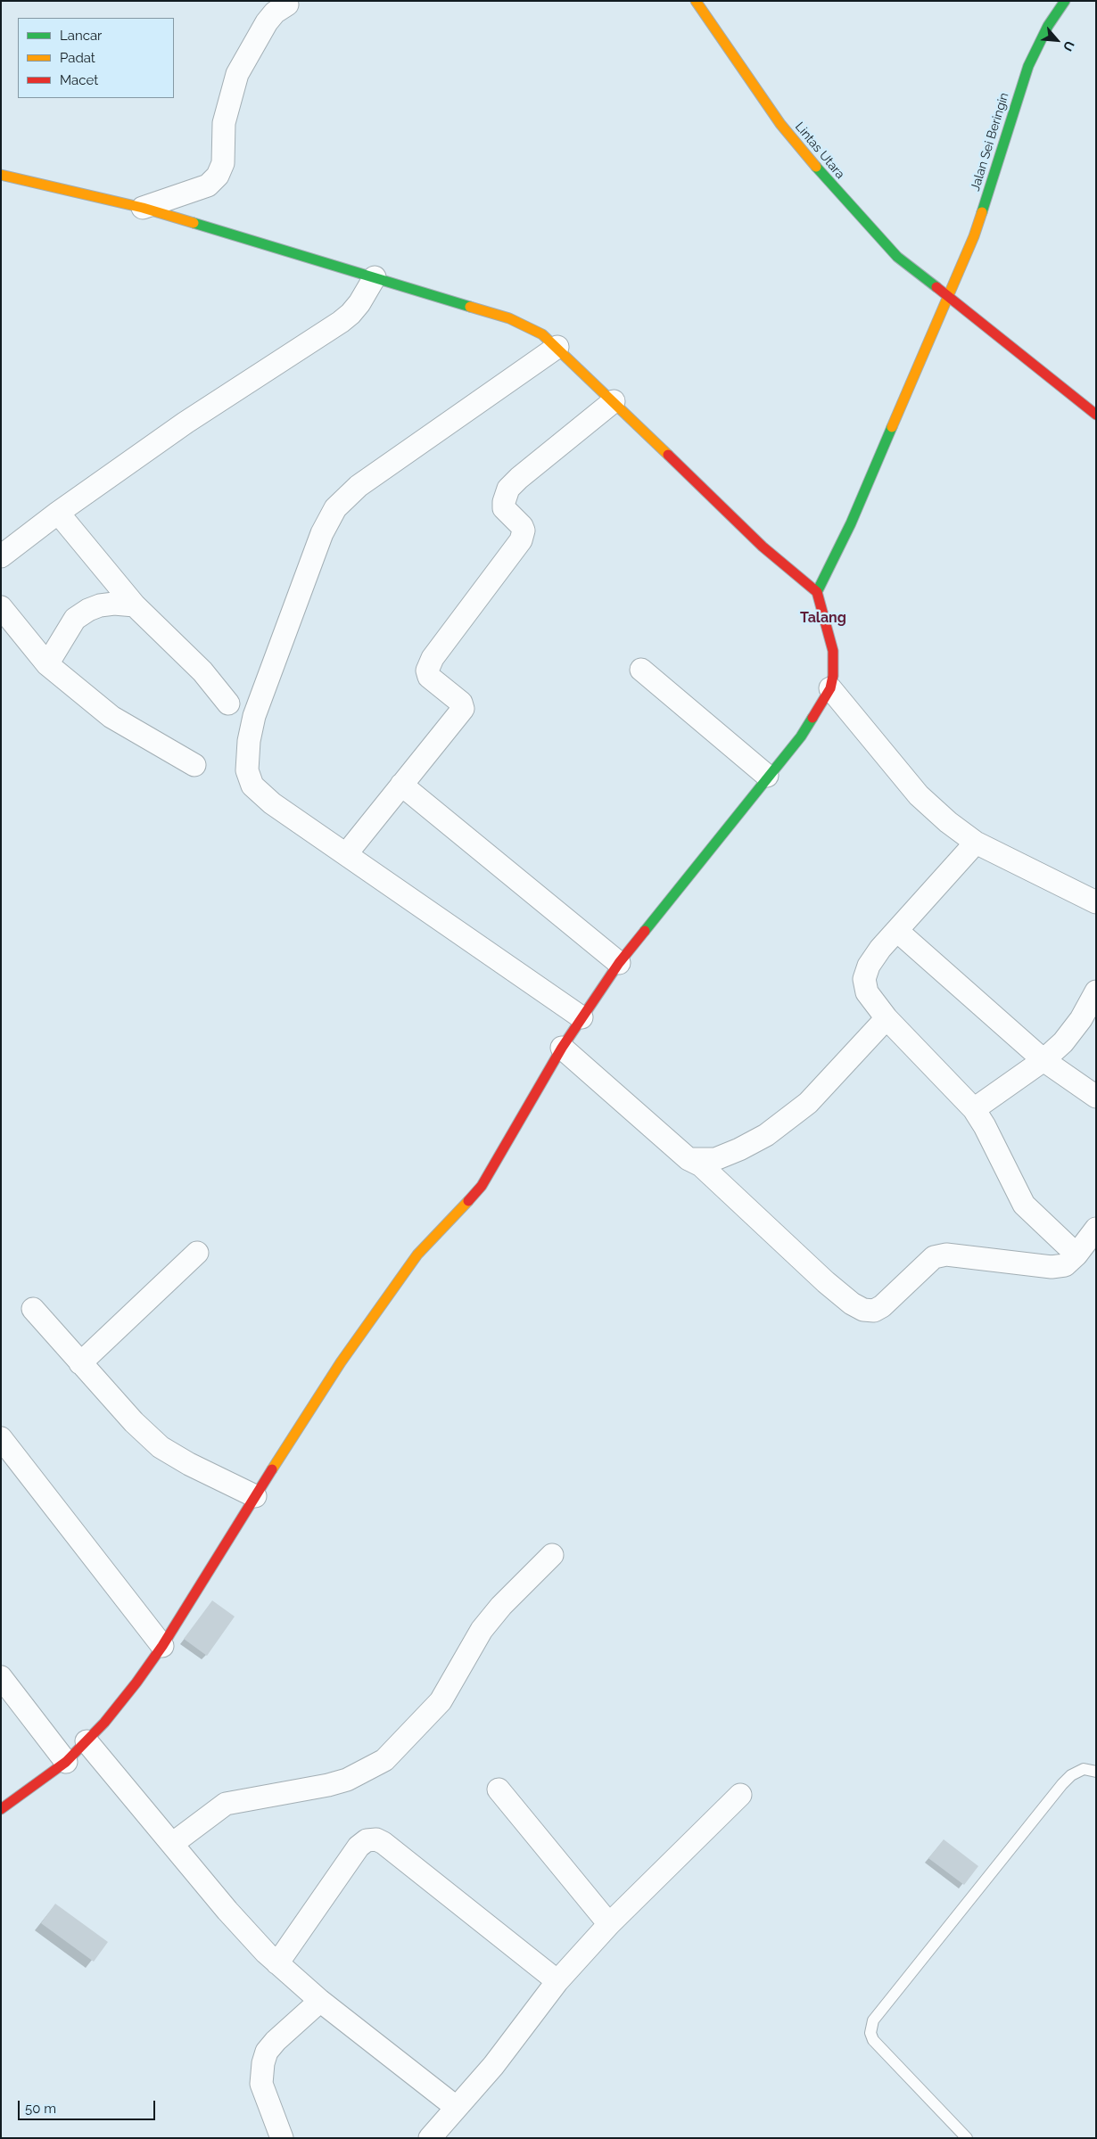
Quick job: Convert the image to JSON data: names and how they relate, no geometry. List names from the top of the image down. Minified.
{"streets":{"street":["Jalan Sei Beringin","Lintas Utara"]},"crossings":[["Jalan Sei Beringin","Lintas Utara"]],"districts":["Talang"],"legend":["Lancar","Padat","Macet"],"scale_bar":"50 m","north":"bottom right"}
